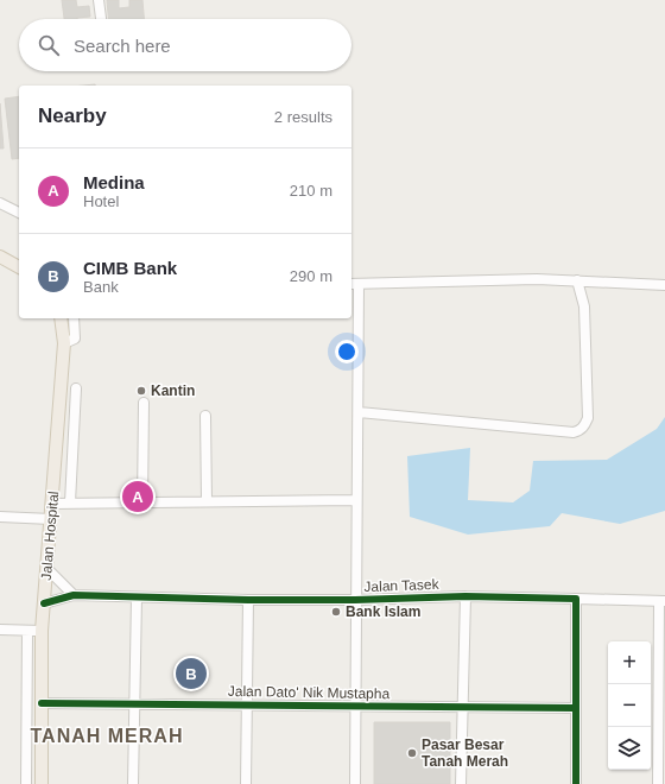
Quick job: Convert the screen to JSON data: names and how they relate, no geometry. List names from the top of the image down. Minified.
{"streets":{"main road":["Jalan Hospital"],"street":["Jalan Tasek","Jalan Dato' Nik Mustapha"]},"crossings":[["Jalan Hospital","Jalan Tasek"],["Jalan Hospital","Jalan Dato' Nik Mustapha"]],"districts":["TANAH MERAH"],"places":["Kantin","Bank Islam","Pasar Besar Tanah Merah"],"page":{"search":"Search here","heading":["Nearby","2 results"],"list":[{"mark":"A","name":"Medina","note":"Hotel","value":"210 m"},{"mark":"B","name":"CIMB Bank","note":"Bank","value":"290 m"}],"pins":["A","B"],"map_buttons":["+","−"]}}
